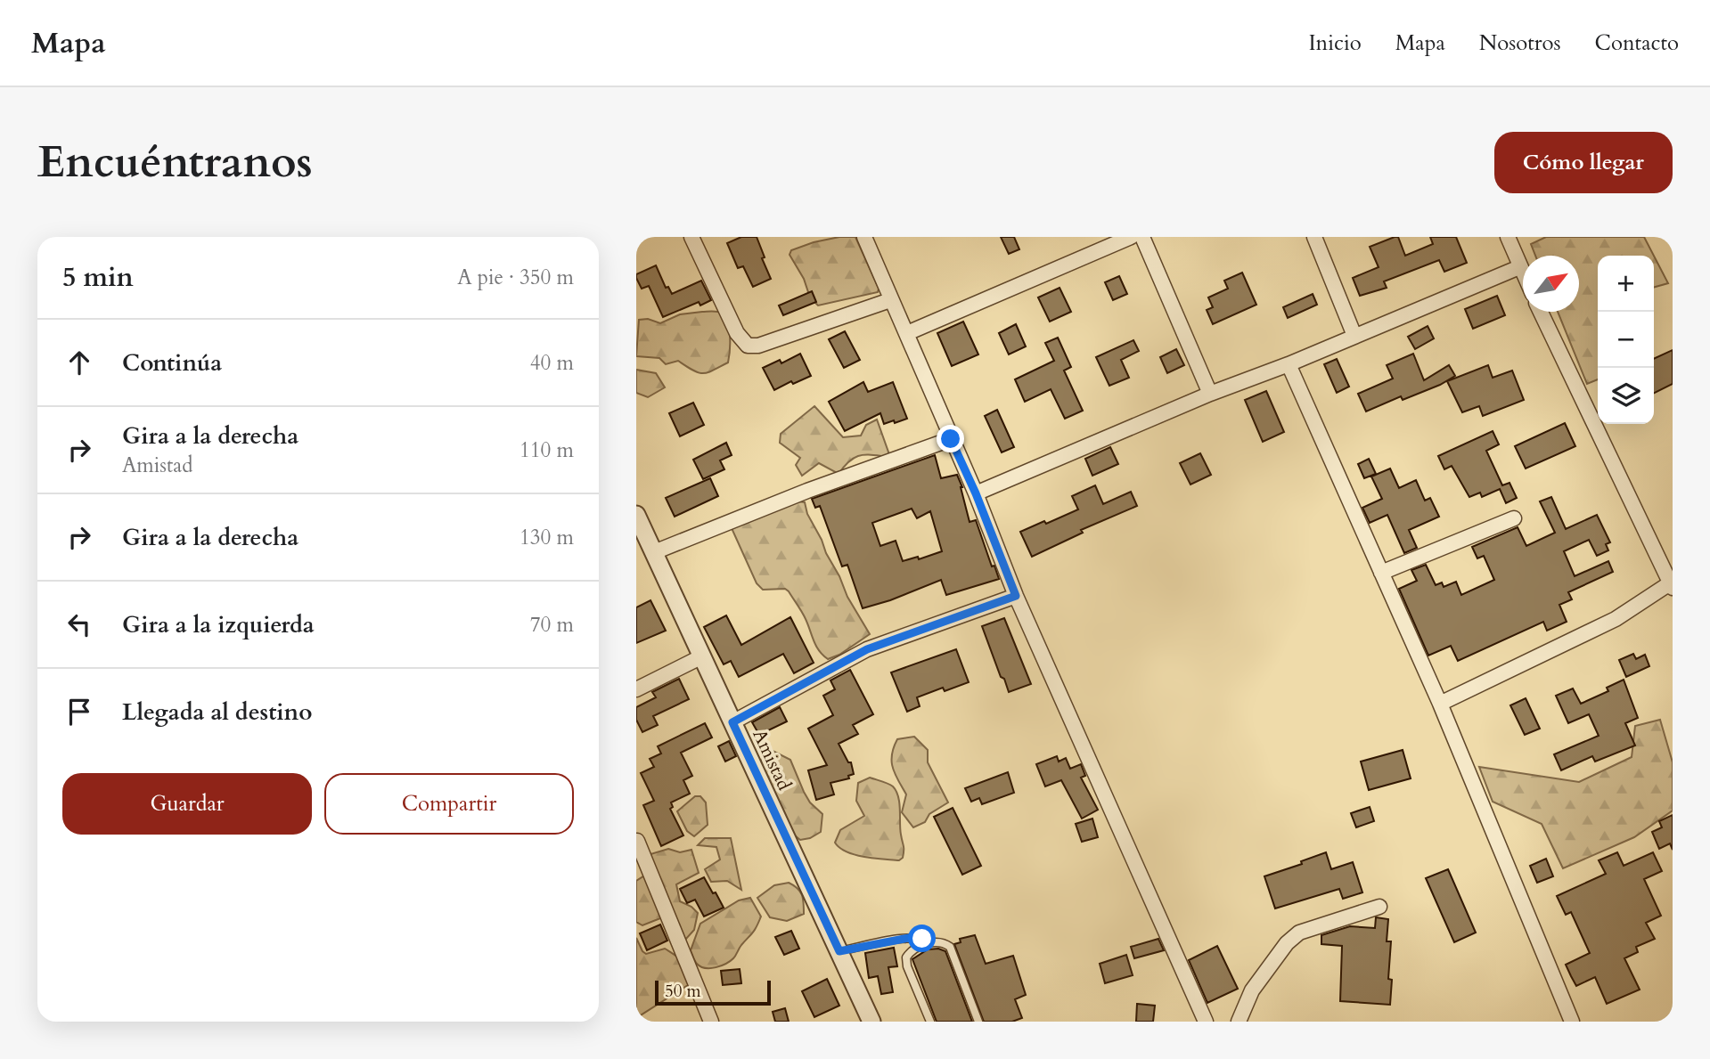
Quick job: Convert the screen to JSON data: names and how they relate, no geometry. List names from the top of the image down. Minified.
{"streets":{"street":["Amistad"]},"scale_bar":"50 m","north":"top right","page":{"header":"Mapa","nav":["Inicio","Mapa","Nosotros","Contacto"],"buttons":["Cómo llegar",["Guardar","Compartir"]],"title":"Encuéntranos","heading":["5 min","A pie · 350 m"],"map_buttons":["+","−"],"list":[["Continúa","40 m"],["Gira a la derecha","Amistad","110 m"],["Gira a la derecha","130 m"],["Gira a la izquierda","70 m"],"Llegada al destino"],"scale":"50 m"}}
